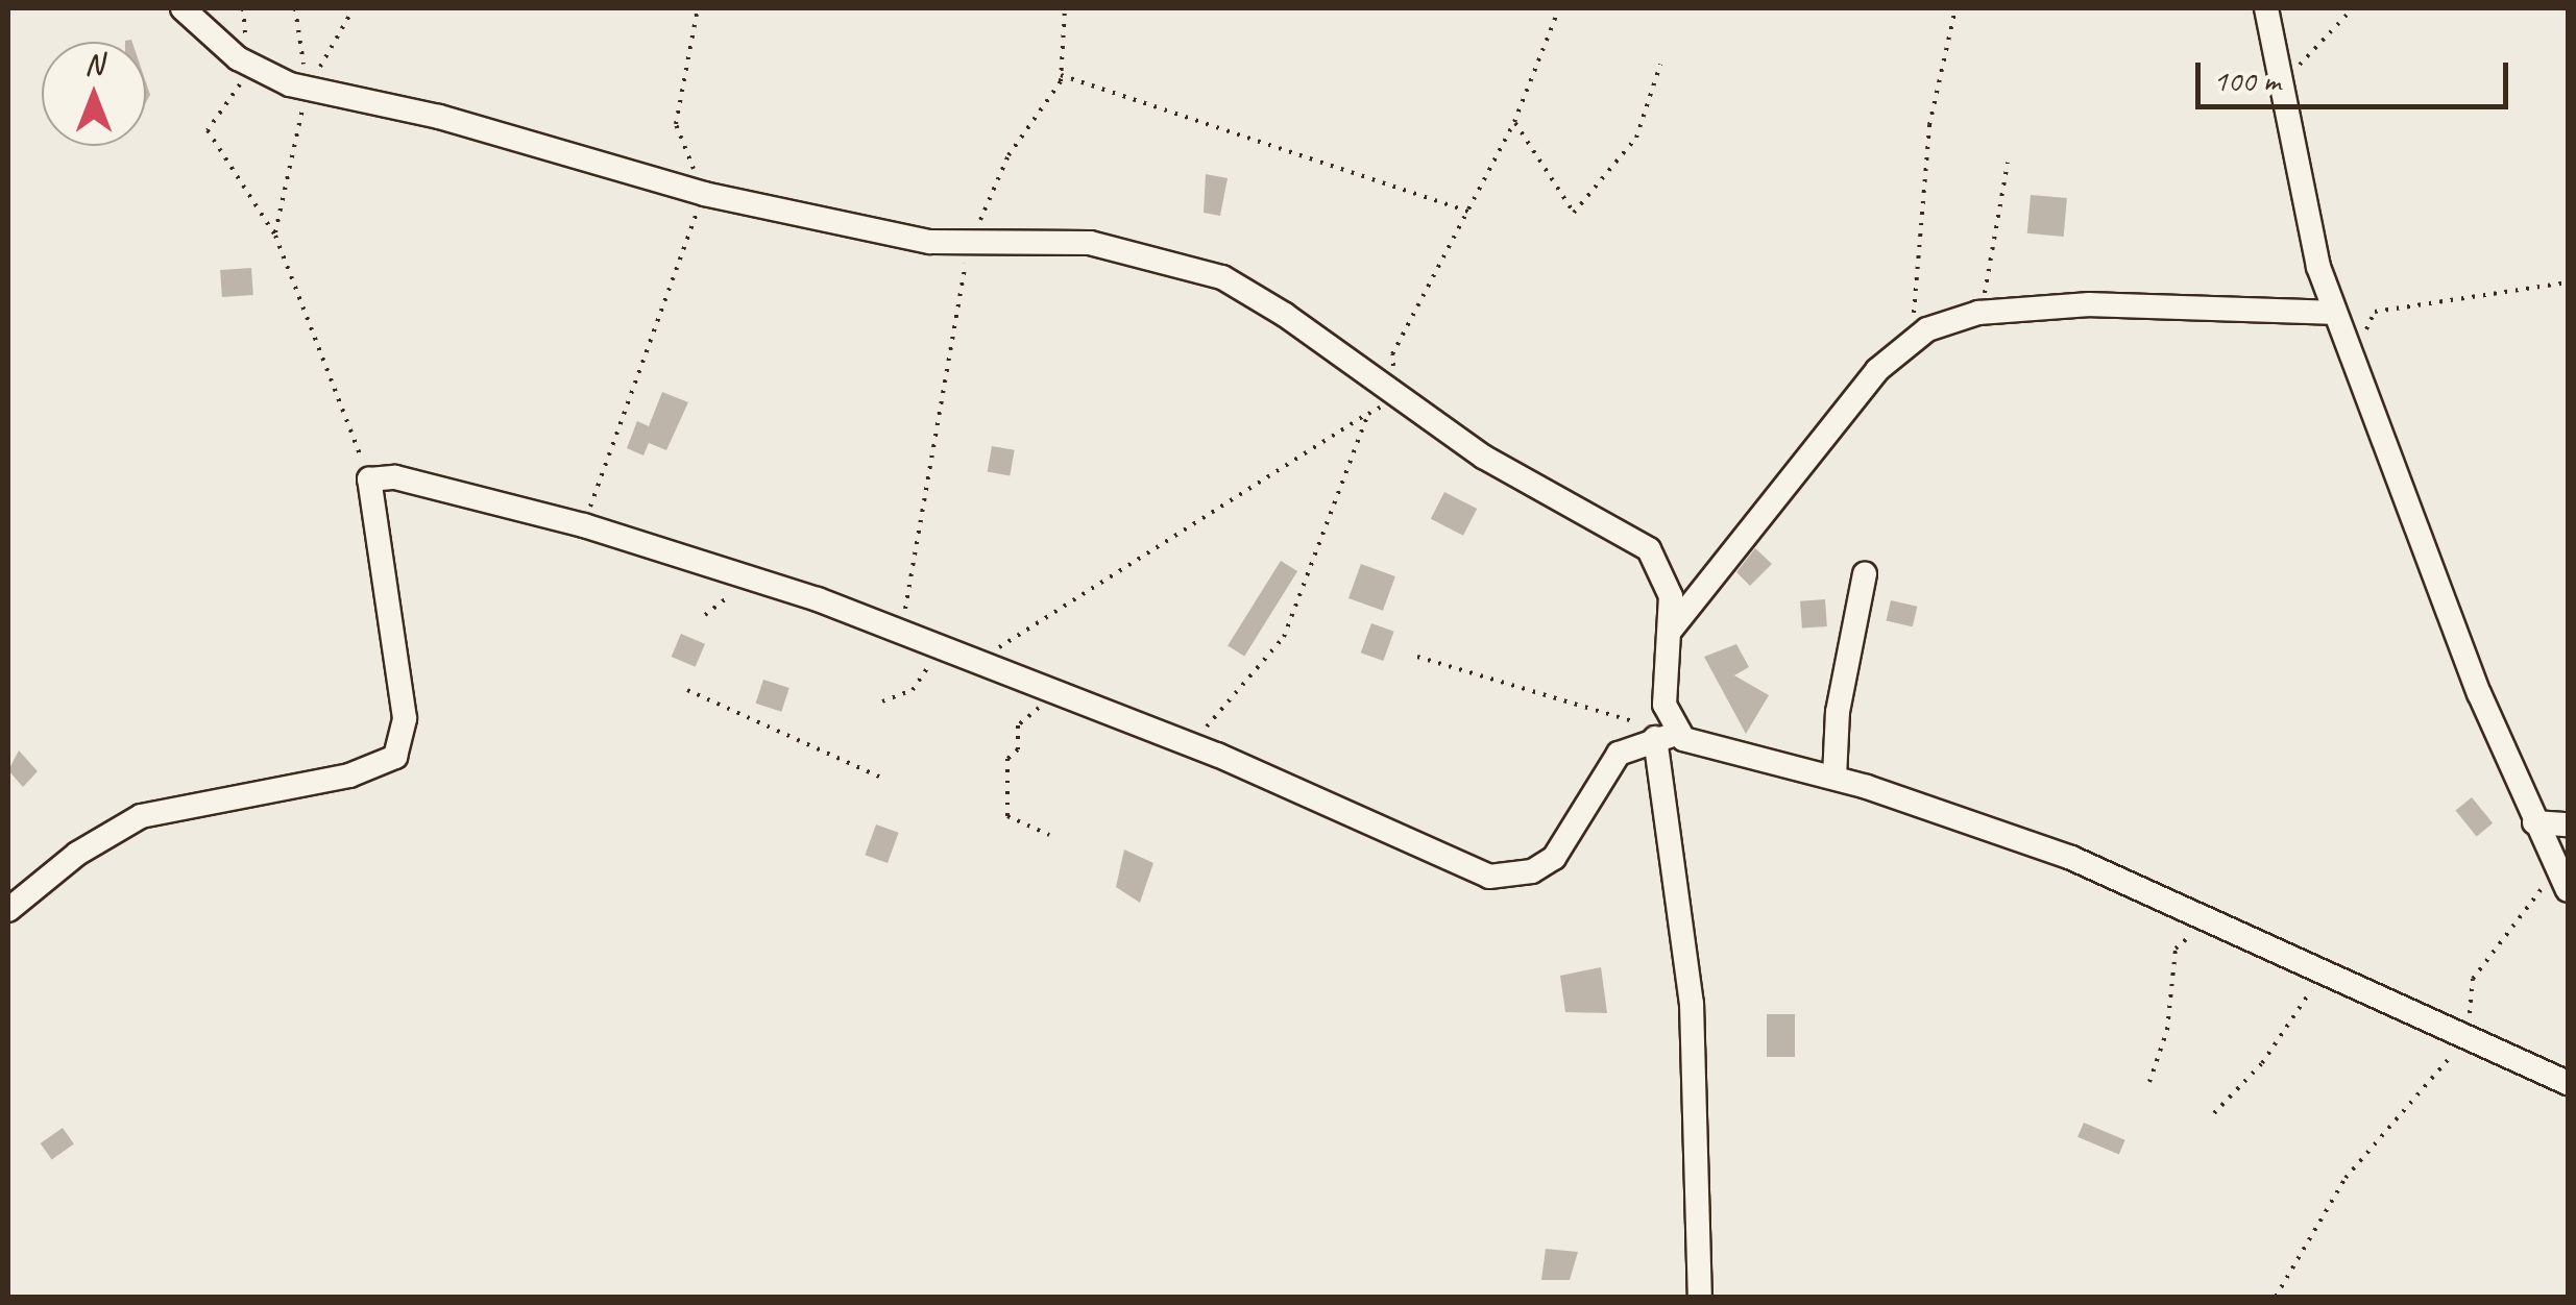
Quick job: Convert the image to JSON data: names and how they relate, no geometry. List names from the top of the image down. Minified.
{"scale_bar":"100 m","north":"top"}
